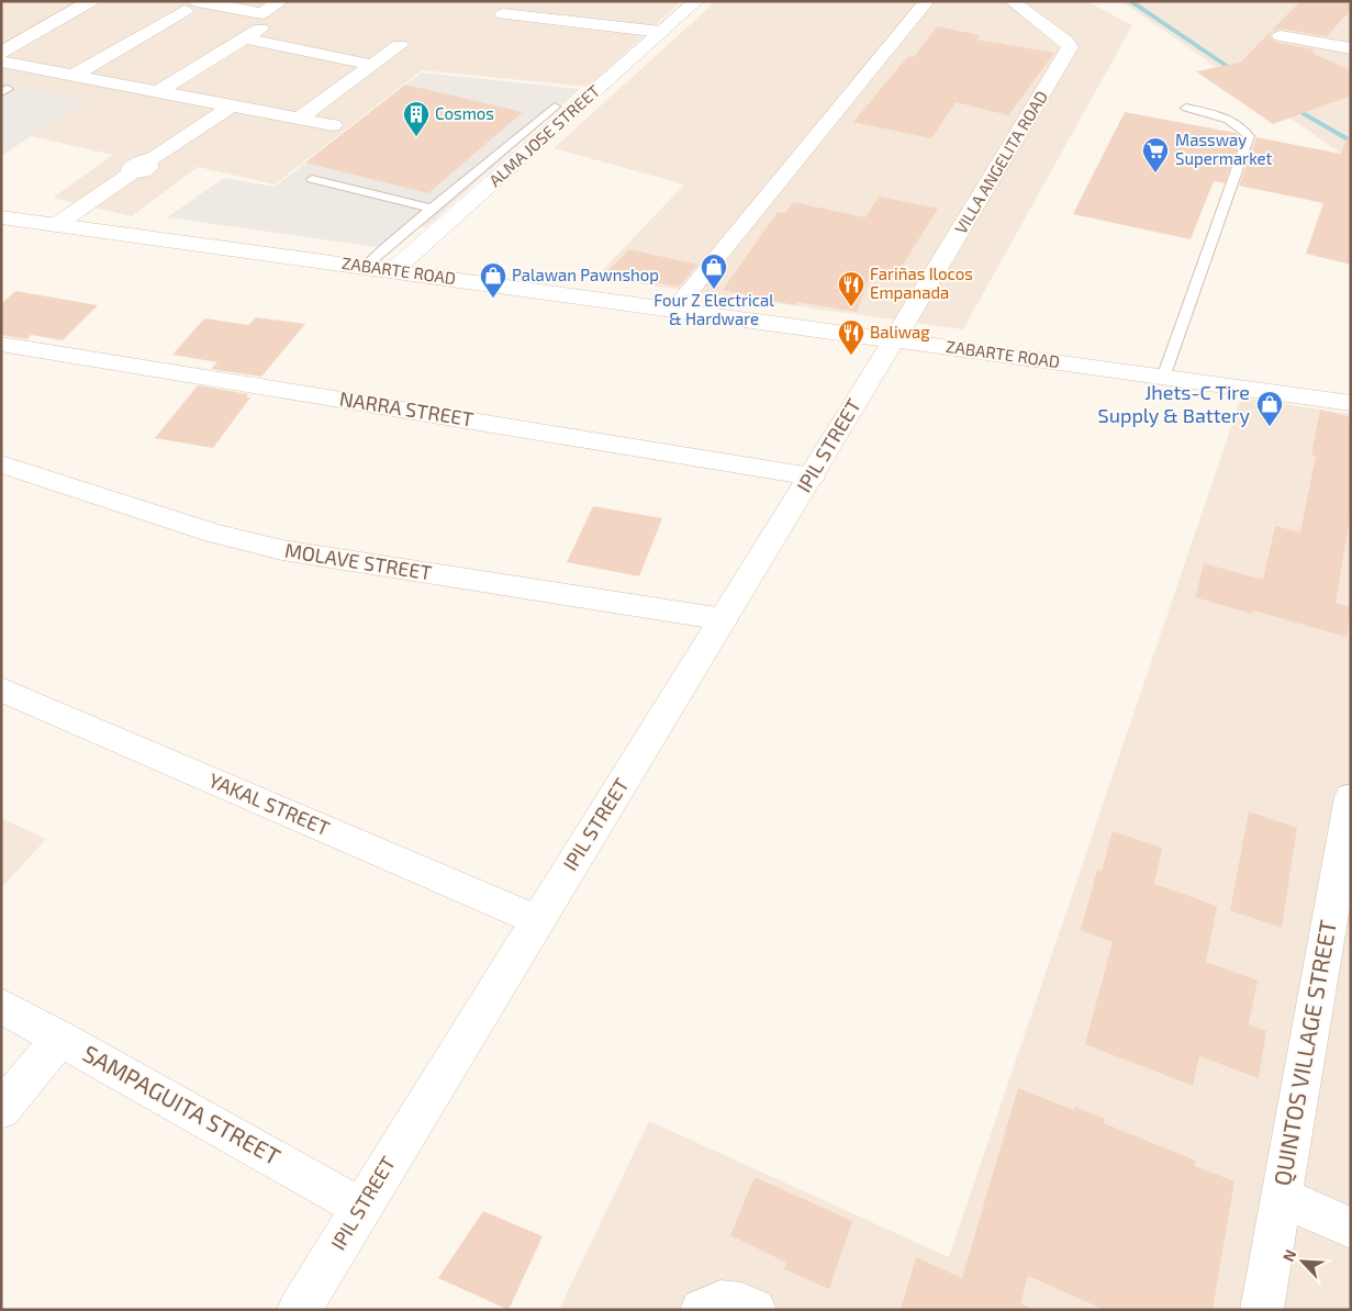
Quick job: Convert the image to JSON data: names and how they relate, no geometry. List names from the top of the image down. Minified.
{"streets":{"street":["ALMA JOSE STREET","VILLA ANGELITA ROAD","ZABARTE ROAD","NARRA STREET","IPIL STREET","MOLAVE STREET","YAKAL STREET","QUINTOS VILLAGE STREET","SAMPAGUITA STREET"]},"crossings":[["ALMA JOSE STREET","ZABARTE ROAD"],["VILLA ANGELITA ROAD","ZABARTE ROAD"],["VILLA ANGELITA ROAD","IPIL STREET"],["ZABARTE ROAD","IPIL STREET"],["NARRA STREET","IPIL STREET"],["IPIL STREET","MOLAVE STREET"],["IPIL STREET","YAKAL STREET"],["IPIL STREET","SAMPAGUITA STREET"]],"places":{"building":["Cosmos"],"supermarket":["Massway Supermarket"],"shop":["Four Z Electrical & Hardware","Palawan Pawnshop","Jhets-C Tire Supply & Battery"],"restaurant":["Fariñas Ilocos Empanada","Baliwag"]},"north":"top left"}
